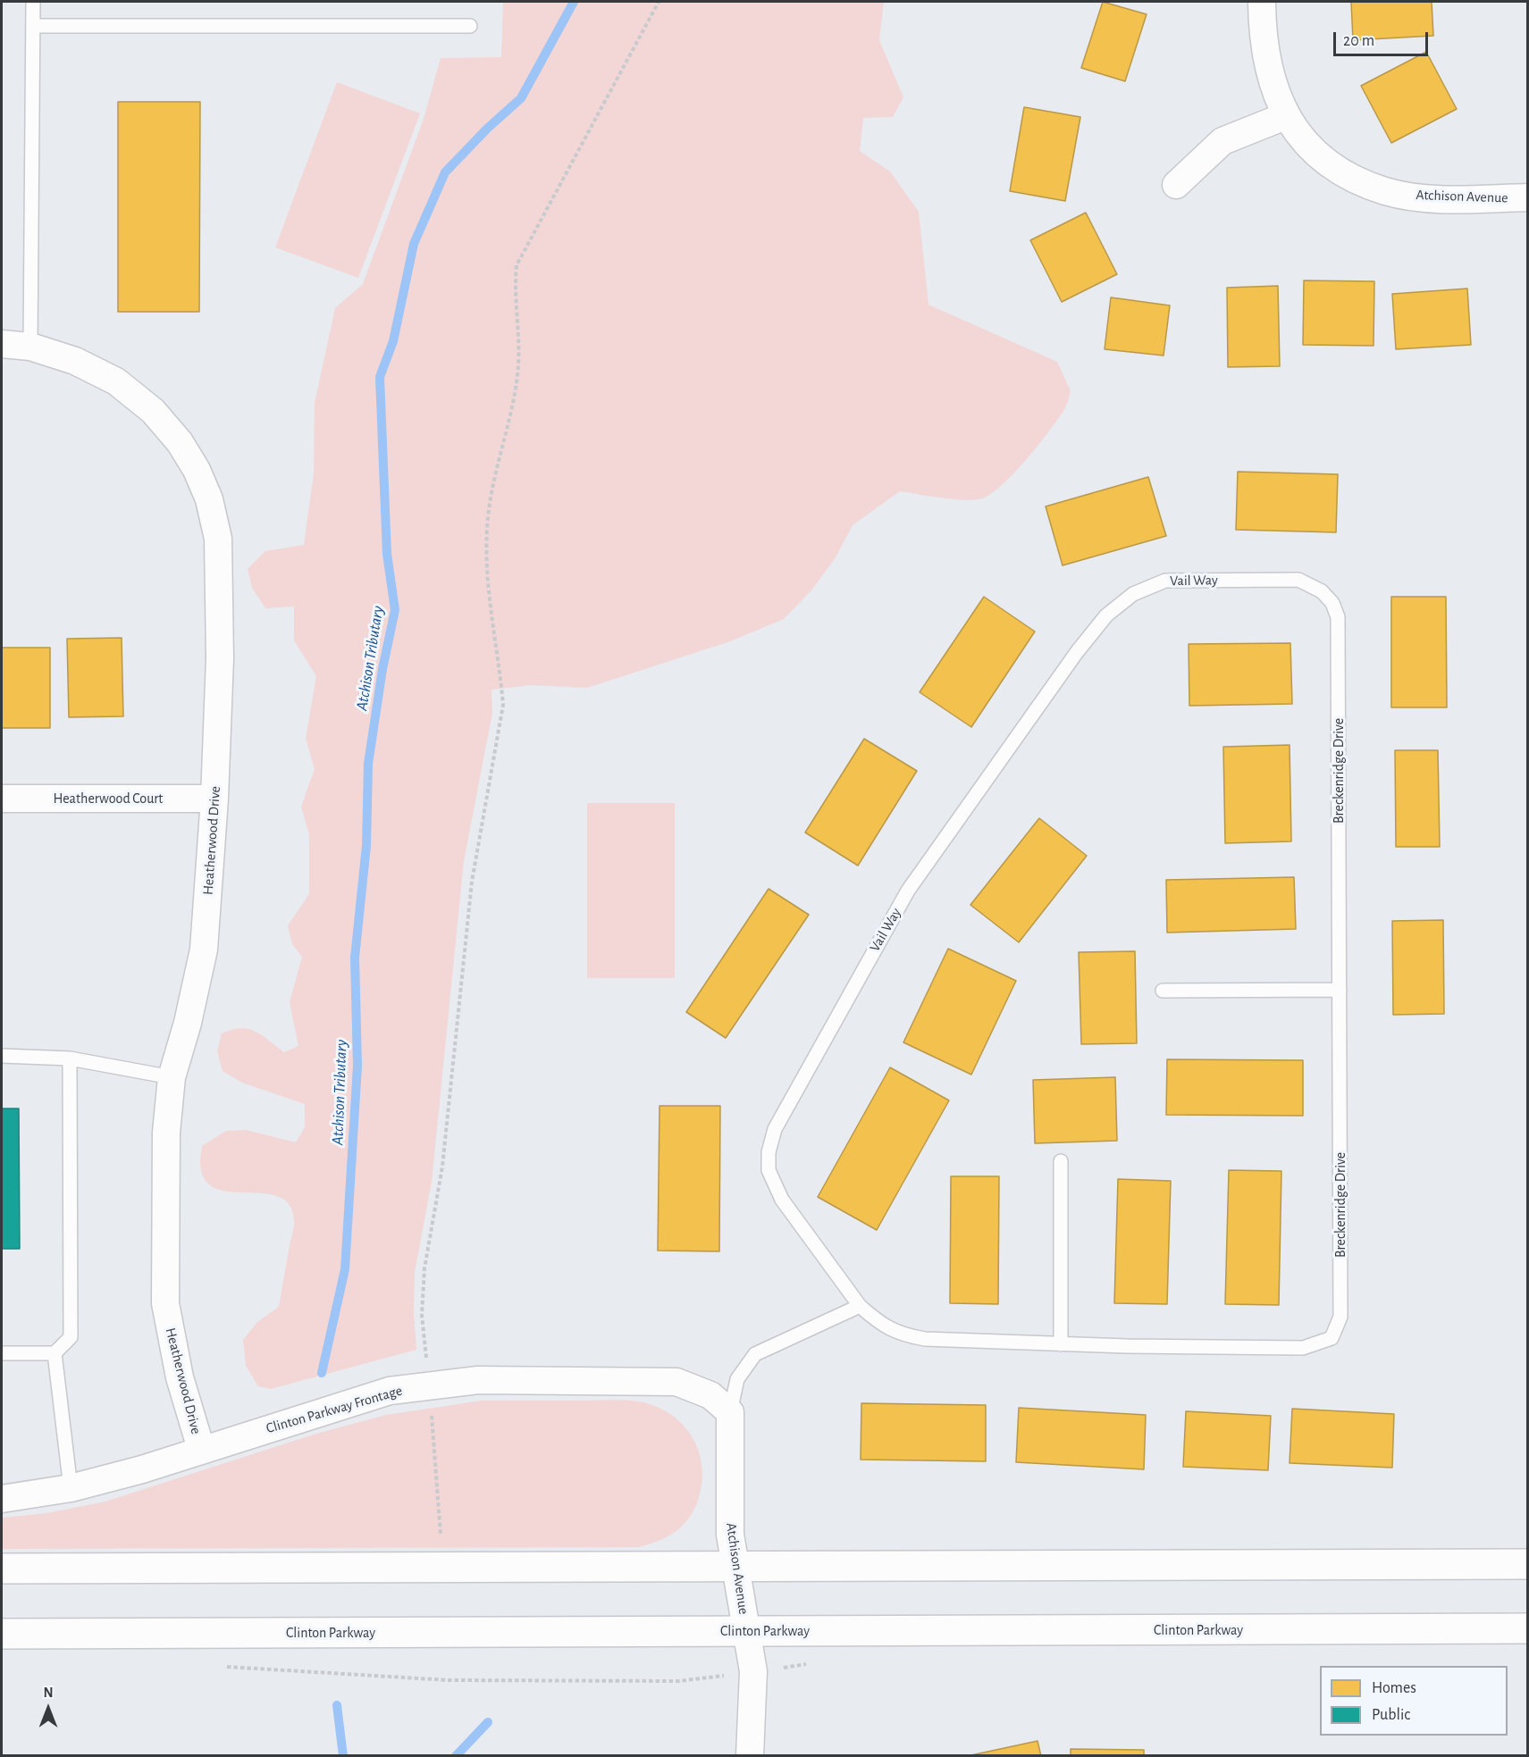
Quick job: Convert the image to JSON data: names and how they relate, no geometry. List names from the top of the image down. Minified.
{"streets":{"main road":["Clinton Parkway"],"street":["Atchison Avenue","Heatherwood Court","Heatherwood Drive","Clinton Parkway Frontage"],"lane":["Vail Way","Breckenridge Drive"]},"crossings":[["Atchison Avenue","Clinton Parkway Frontage"],["Atchison Avenue","Clinton Parkway"],["Vail Way","Breckenridge Drive"],["Heatherwood Court","Heatherwood Drive"],["Heatherwood Drive","Clinton Parkway Frontage"]],"water":["Atchison Tributary"],"legend":["Homes","Public"],"scale_bar":"20 m","north":"top"}
